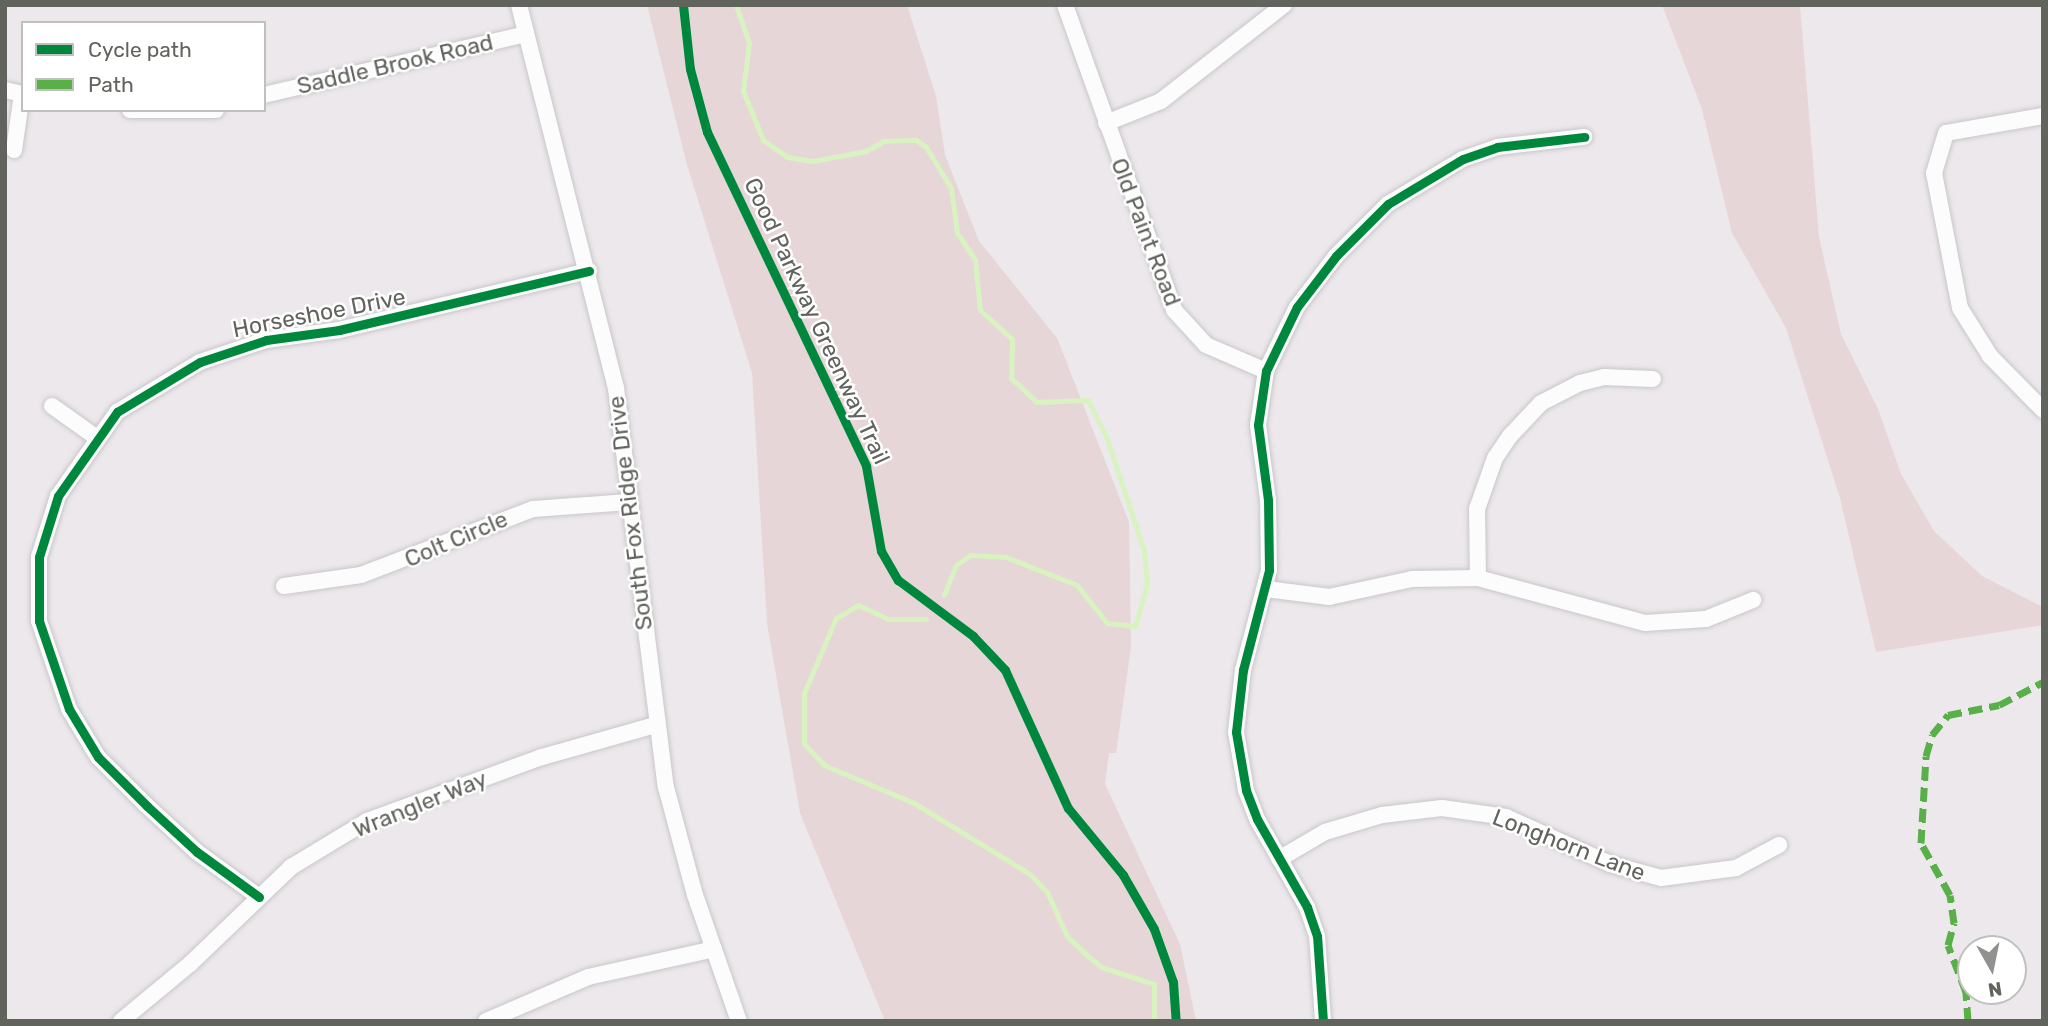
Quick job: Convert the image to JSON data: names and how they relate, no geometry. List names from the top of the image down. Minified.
{"streets":{"street":["Saddle Brook Road","Old Paint Road","Horseshoe Drive","South Fox Ridge Drive","Colt Circle","Wrangler Way","Longhorn Lane"],"cycle path":["Good Parkway Greenway Trail"]},"crossings":[["Saddle Brook Road","South Fox Ridge Drive"],["Horseshoe Drive","South Fox Ridge Drive"],["Horseshoe Drive","Wrangler Way"],["South Fox Ridge Drive","Colt Circle"],["South Fox Ridge Drive","Wrangler Way"]],"legend":["Cycle path","Path"],"north":"bottom"}
